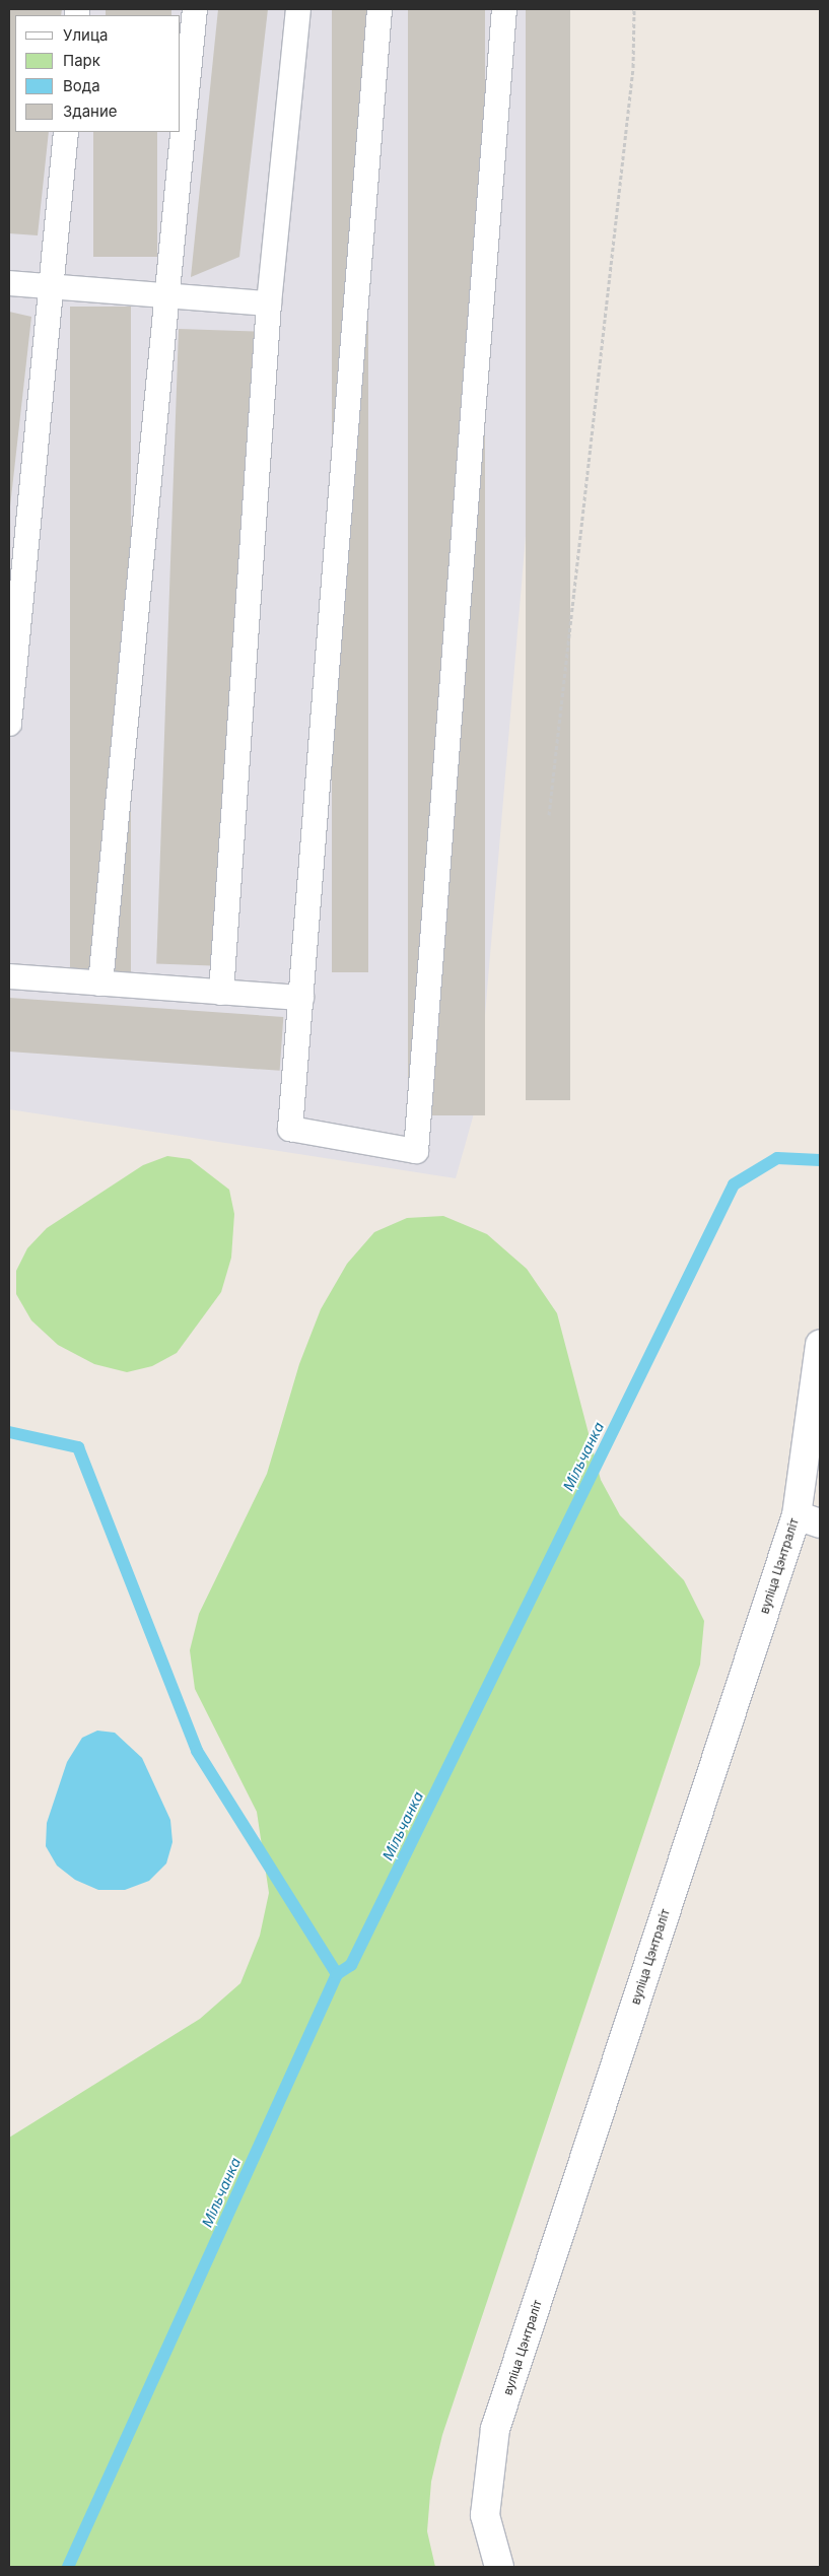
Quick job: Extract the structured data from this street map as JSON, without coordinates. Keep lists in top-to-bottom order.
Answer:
{
  "streets": {
    "street": ["вуліца Цэнтраліт"]
  },
  "water": ["Мільчанка"],
  "legend": [
    "Улица",
    "Парк",
    "Вода",
    "Здание"
  ]
}
